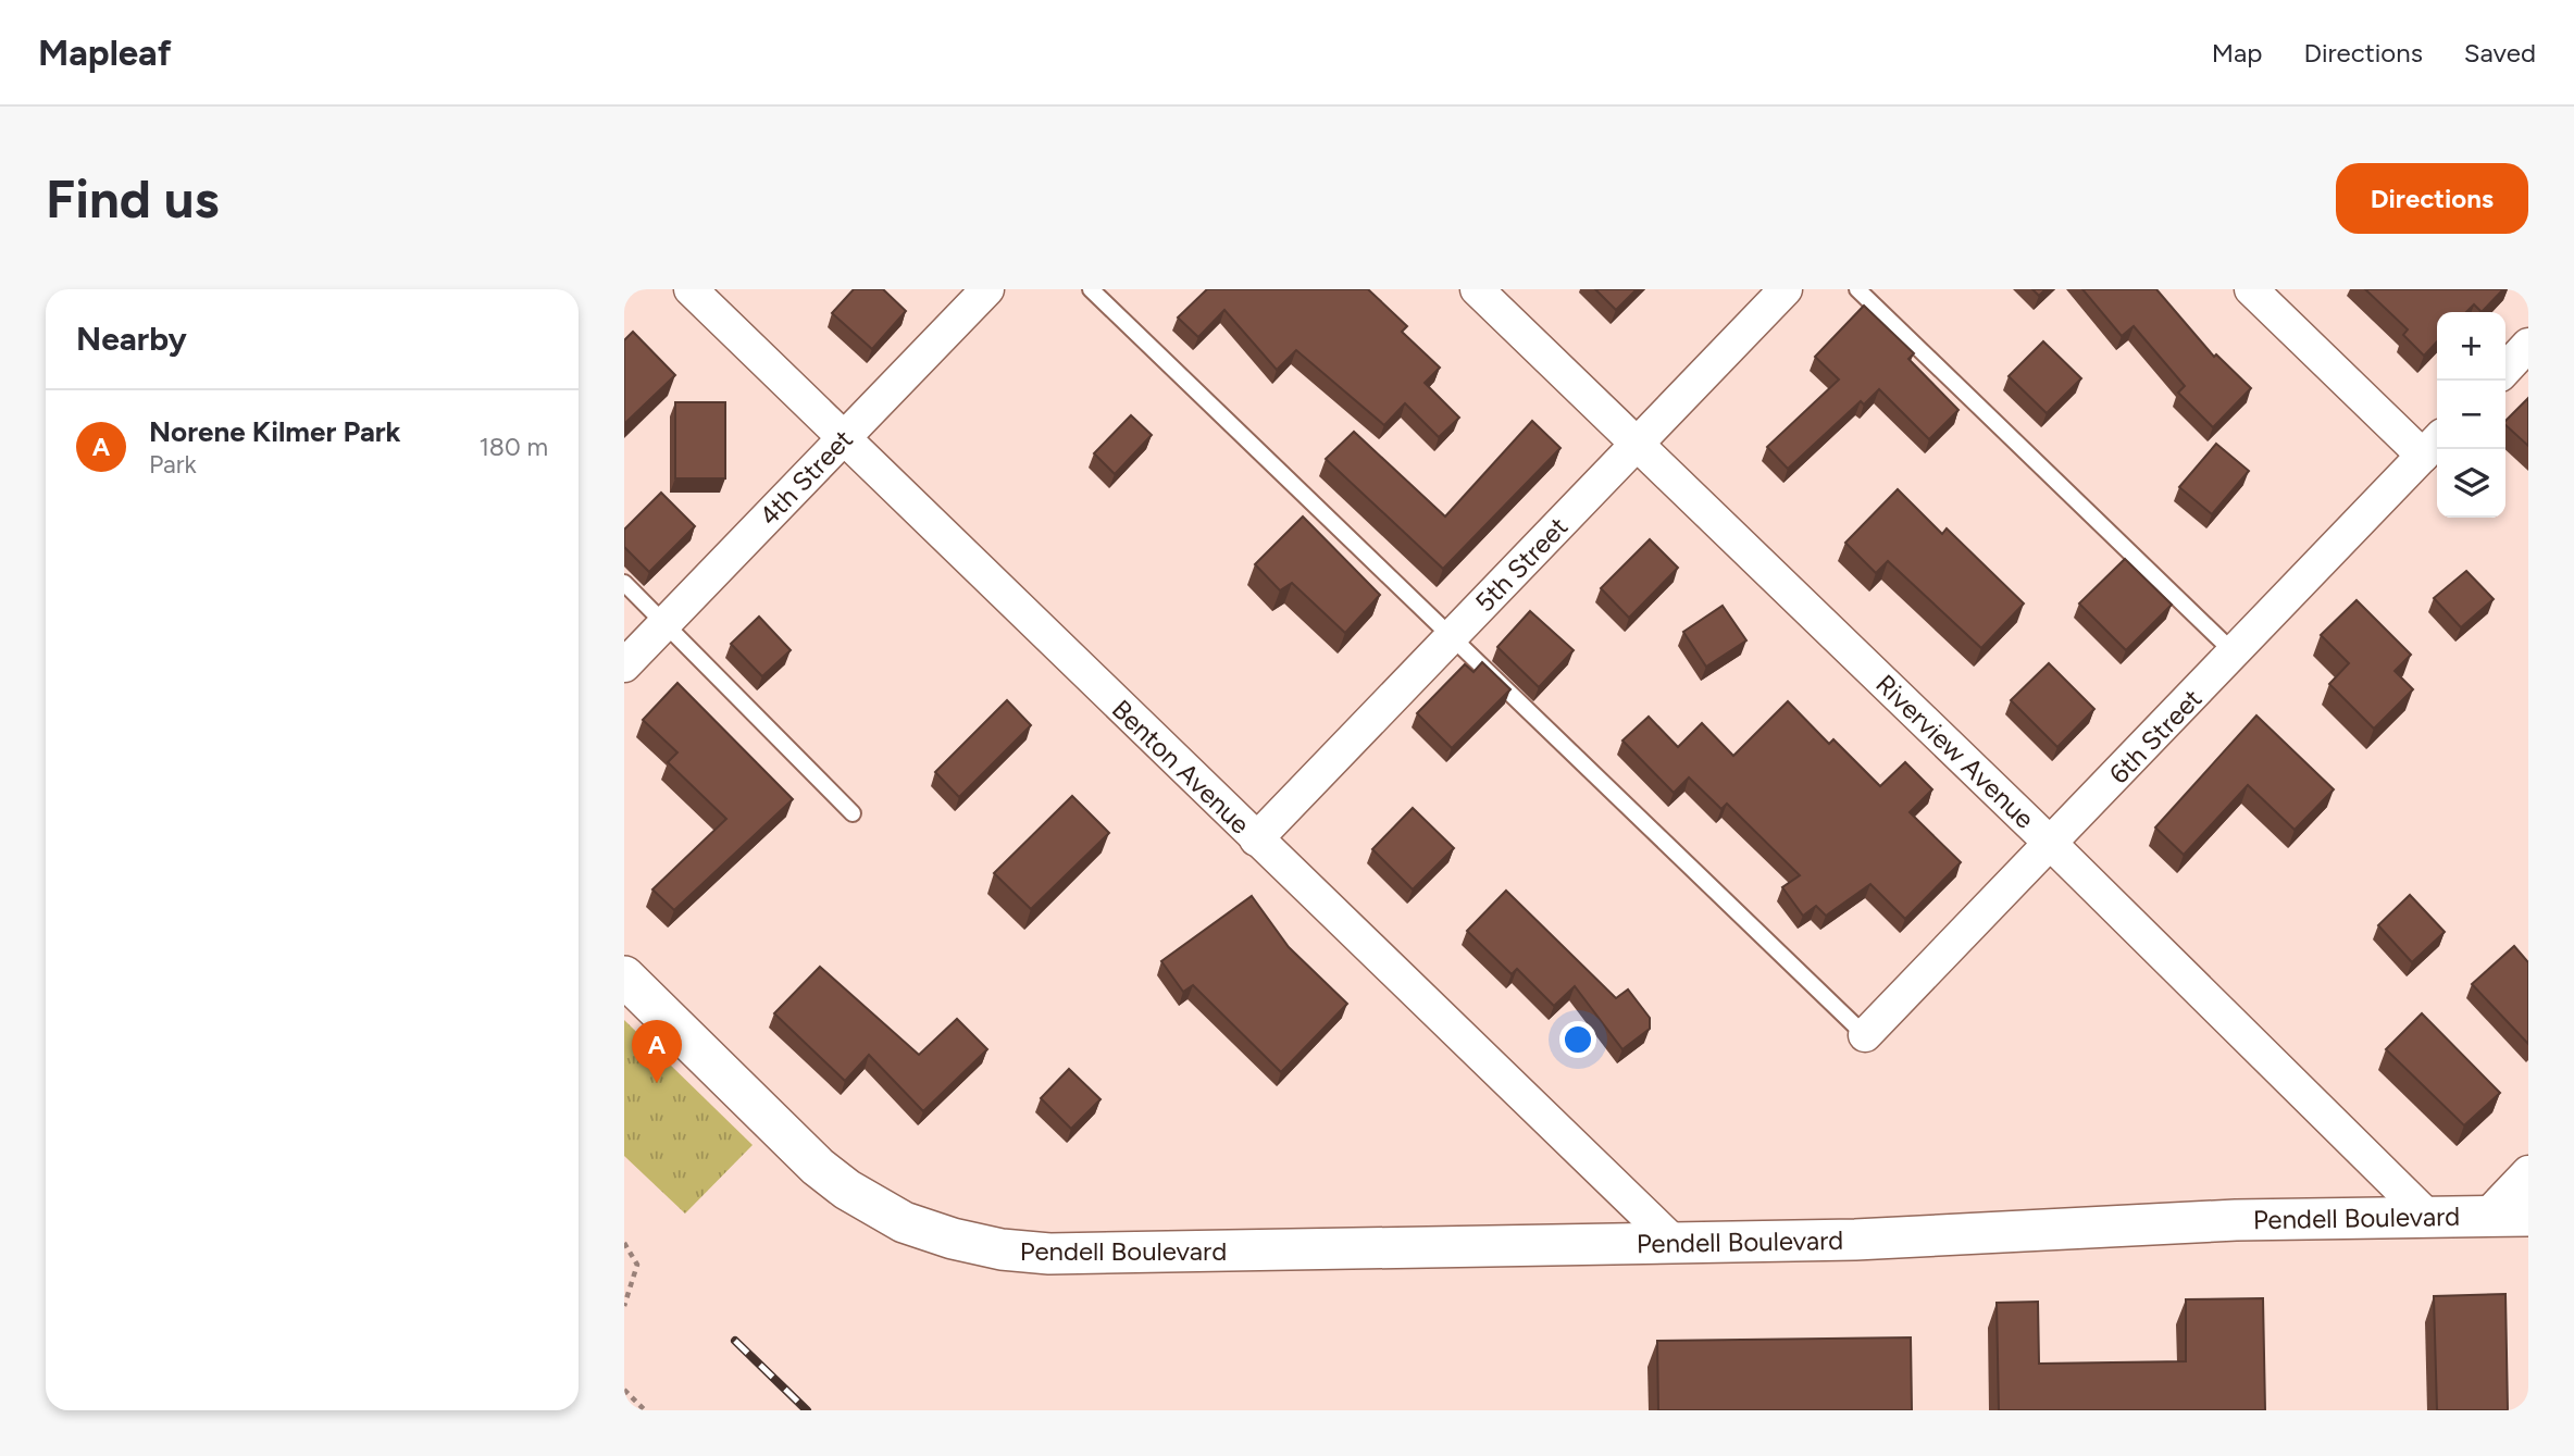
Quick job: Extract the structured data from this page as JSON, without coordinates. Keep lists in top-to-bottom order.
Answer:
{
  "streets": {
    "street": [
      "4th Street",
      "5th Street",
      "6th Street",
      "Riverview Avenue",
      "Benton Avenue",
      "Pendell Boulevard"
    ]
  },
  "crossings": [
    ["4th Street", "Benton Avenue"],
    ["5th Street", "Riverview Avenue"],
    ["5th Street", "Benton Avenue"],
    ["6th Street", "Riverview Avenue"],
    ["Riverview Avenue", "Pendell Boulevard"],
    ["Benton Avenue", "Pendell Boulevard"]
  ],
  "page": {
    "header": "Mapleaf",
    "nav": ["Map", "Directions", "Saved"],
    "buttons": "Directions",
    "title": "Find us",
    "heading": "Nearby",
    "map_buttons": ["+", "−"],
    "list": [
      {
        "mark": "A",
        "name": "Norene Kilmer Park",
        "note": "Park",
        "value": "180 m"
      }
    ],
    "pins": "A"
  }
}
